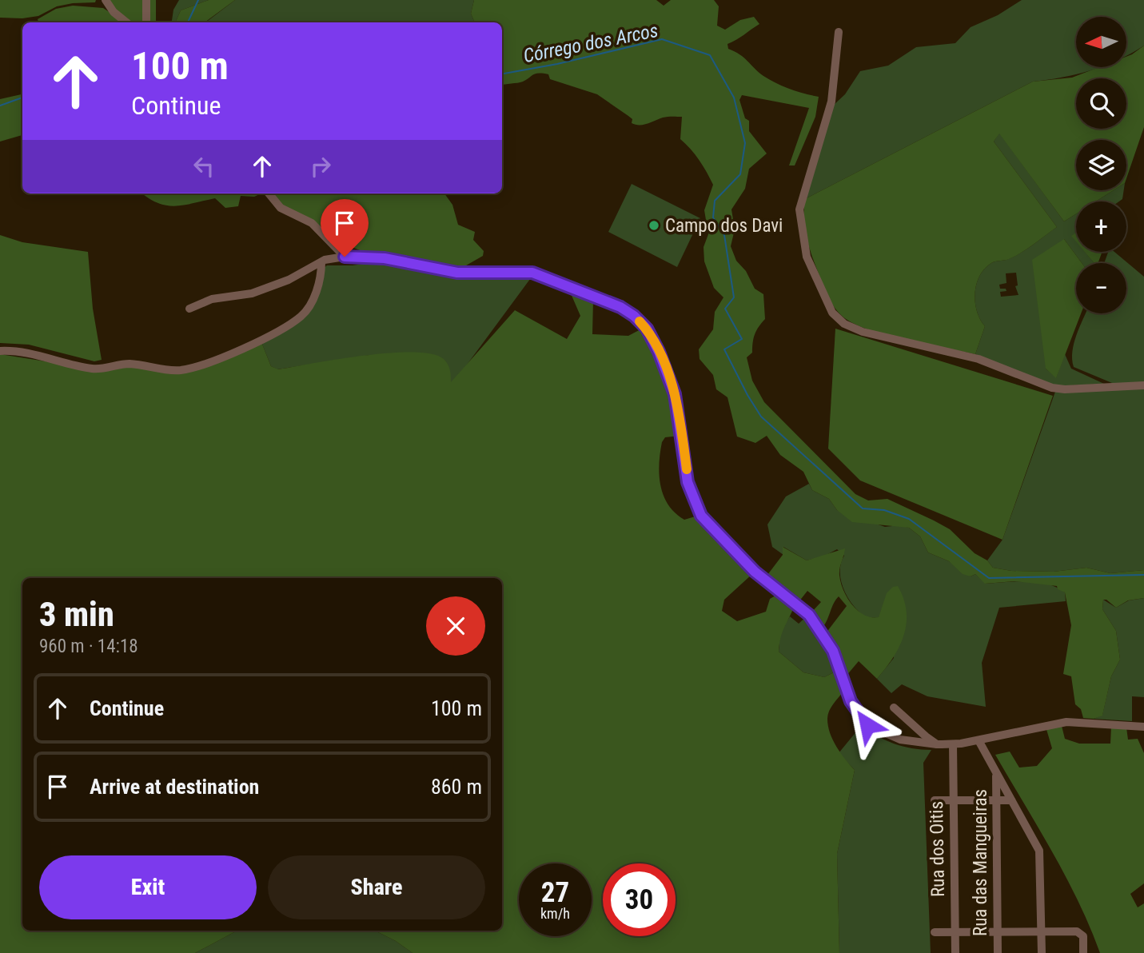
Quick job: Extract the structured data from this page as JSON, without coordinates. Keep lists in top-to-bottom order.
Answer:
{
  "streets": {
    "street": ["Rua dos Oitis", "Rua das Mangueiras"]
  },
  "water": ["Córrego dos Arcos"],
  "places": ["Campo dos Davi"],
  "north": "left",
  "page": {
    "map_buttons": ["+", "−"],
    "turn": ["100 m", "Continue"],
    "heading": ["3 min", "960 m · 14:18"],
    "list": [
      {
        "name": "Continue",
        "value": "100 m"
      },
      {
        "name": "Arrive at destination",
        "value": "860 m"
      }
    ],
    "buttons": ["Exit", "Share"],
    "speed": "27 km/h",
    "limit": "30"
  }
}
